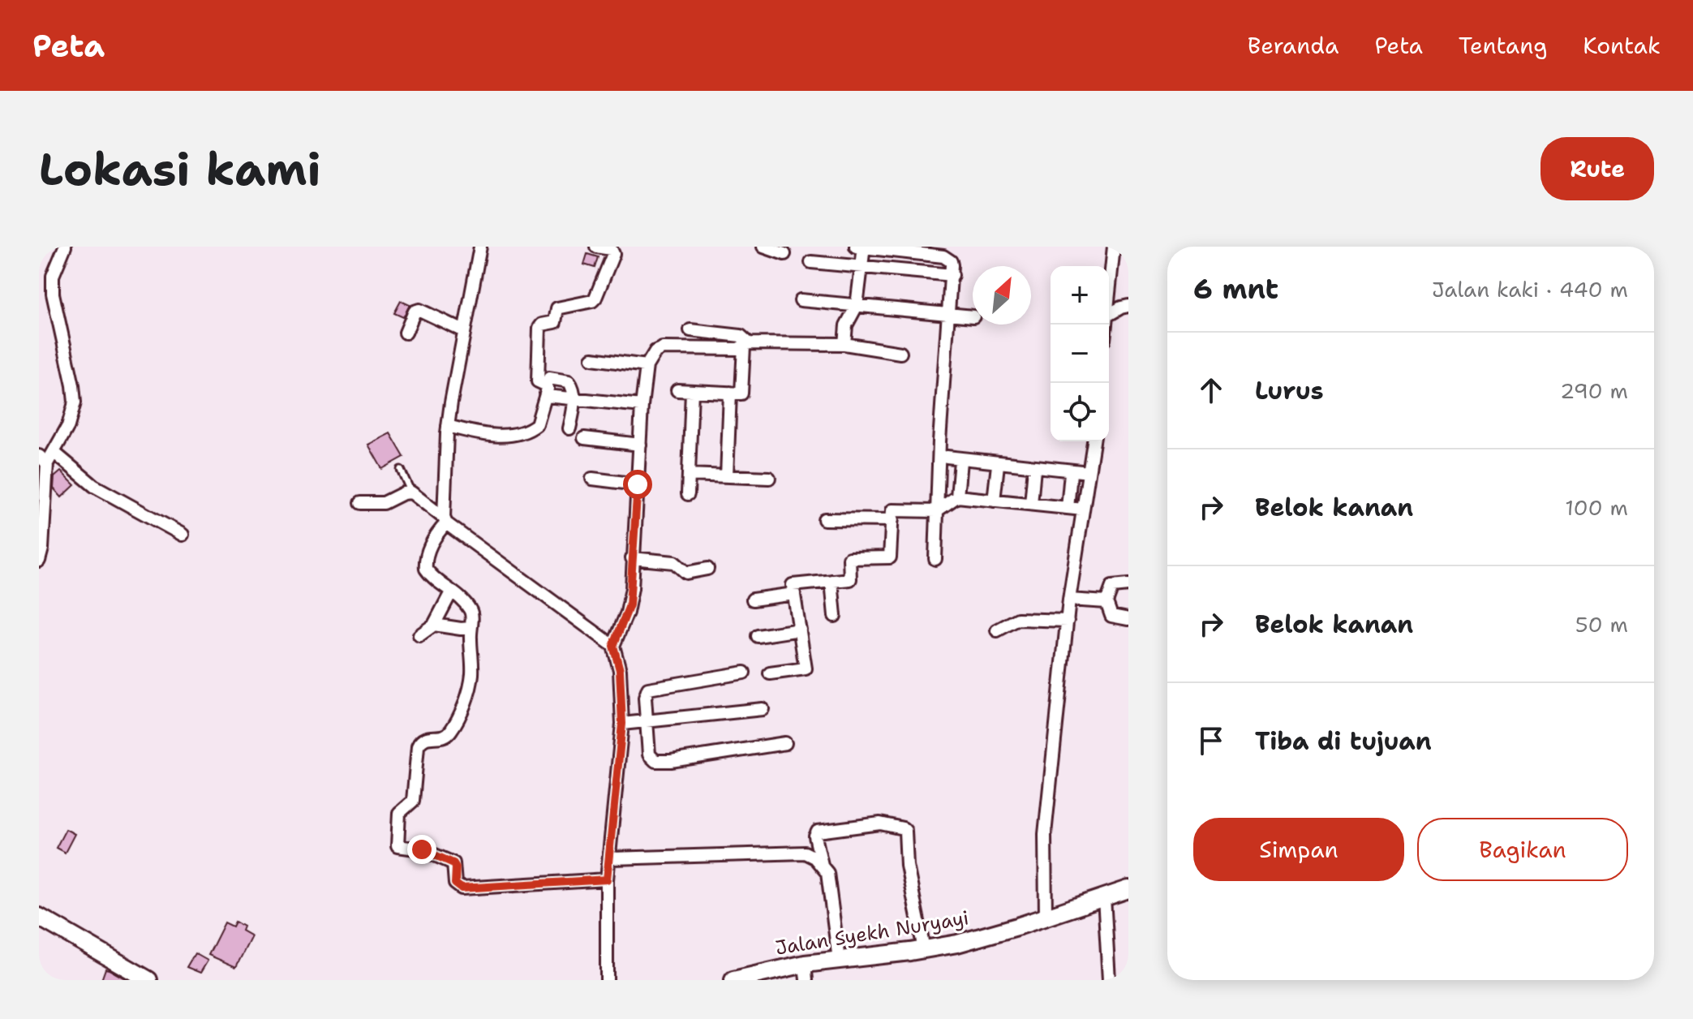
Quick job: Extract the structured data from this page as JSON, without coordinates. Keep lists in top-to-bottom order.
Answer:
{
  "streets": {
    "main road": ["Jalan Syekh Nuryayi"]
  },
  "north": "top right",
  "page": {
    "header": "Peta",
    "nav": [
      "Beranda",
      "Peta",
      "Tentang",
      "Kontak"
    ],
    "buttons": [
      "Rute",
      ["Simpan", "Bagikan"]
    ],
    "title": "Lokasi kami",
    "heading": ["6 mnt", "Jalan kaki · 440 m"],
    "map_buttons": ["+", "−"],
    "list": [
      ["Lurus", "290 m"],
      ["Belok kanan", "100 m"],
      ["Belok kanan", "50 m"],
      "Tiba di tujuan"
    ]
  }
}
